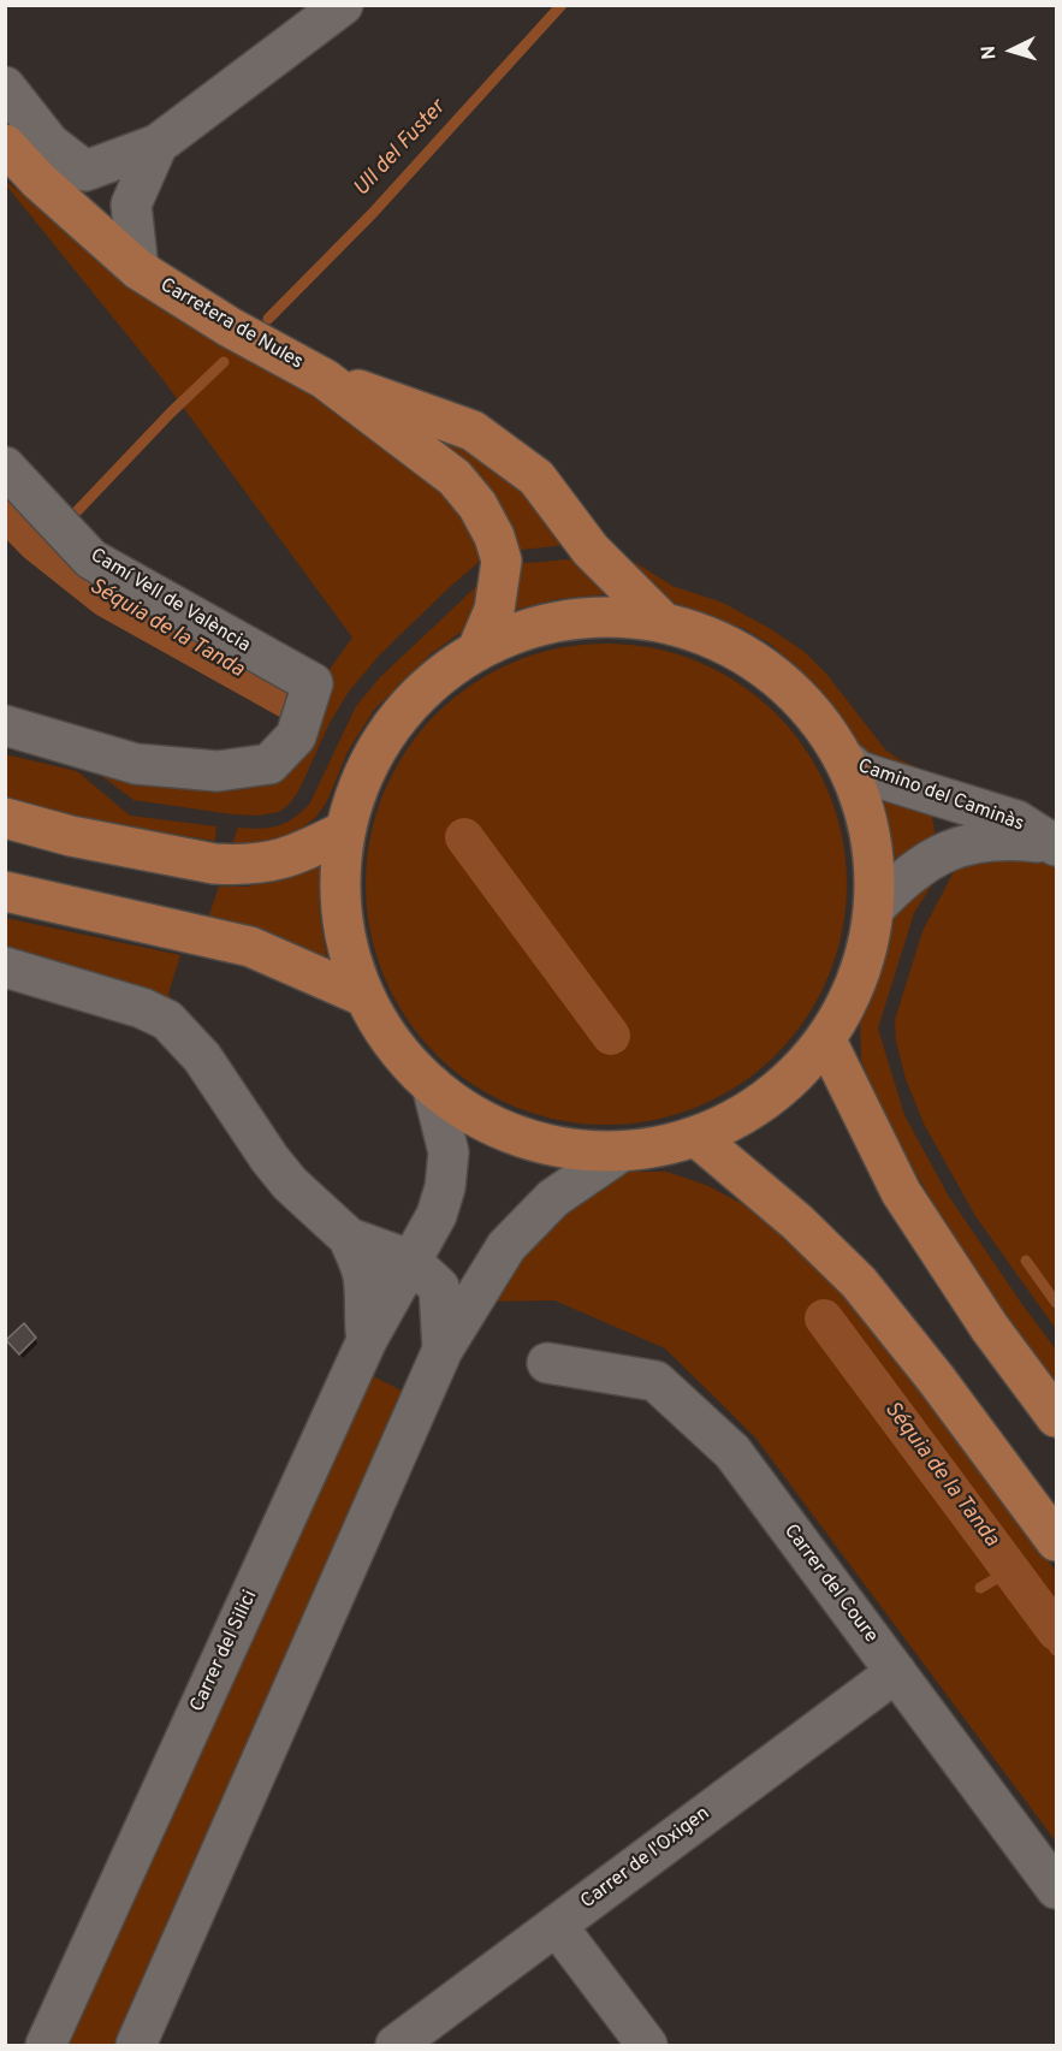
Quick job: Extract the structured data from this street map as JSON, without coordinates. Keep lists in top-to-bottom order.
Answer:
{
  "streets": {
    "main road": ["Carretera de Nules"],
    "street": [
      "Camí Vell de València",
      "Camino del Caminàs",
      "Carrer del Coure",
      "Carrer del Silici",
      "Carrer de l'Oxigen"
    ]
  },
  "crossings": [
    ["Carrer del Coure", "Carrer de l'Oxigen"]
  ],
  "water": ["Ull del Fuster", "Séquia de la Tanda"],
  "north": "left"
}
